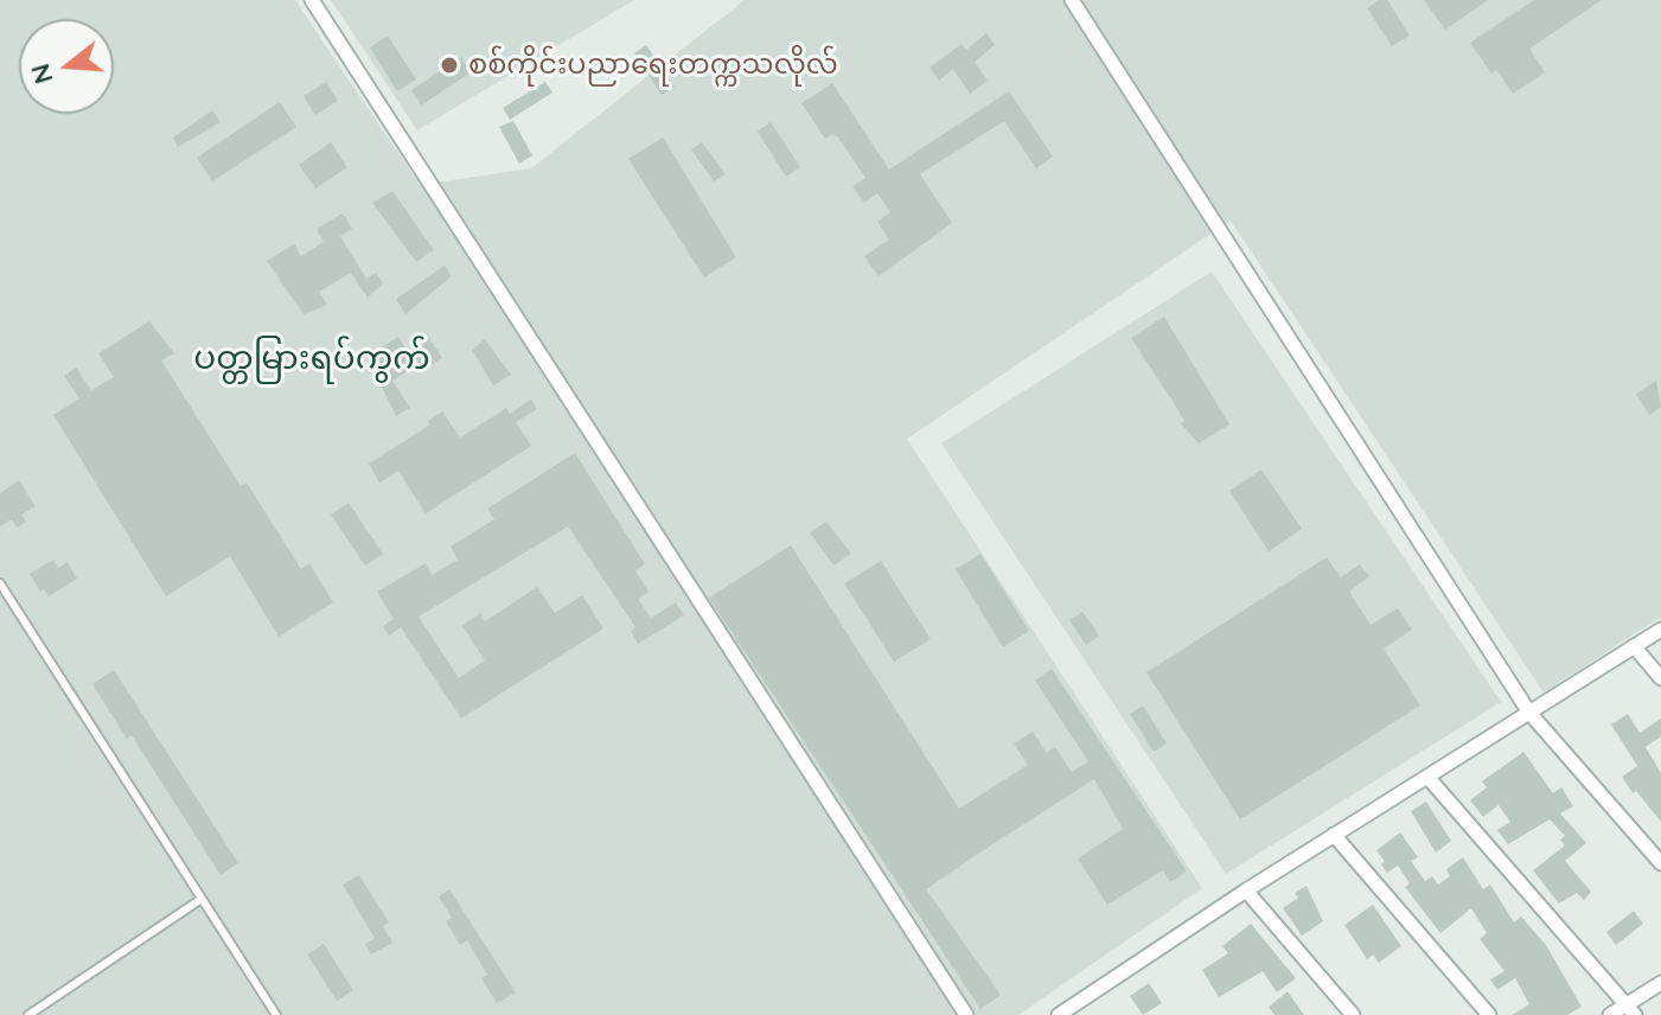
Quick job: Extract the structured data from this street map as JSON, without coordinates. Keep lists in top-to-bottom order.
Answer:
{
  "districts": ["ပတ္တမြားရပ်ကွက်"],
  "places": ["စစ်ကိုင်းပညာရေးတက္ကသလိုလ်"],
  "north": "left"
}
